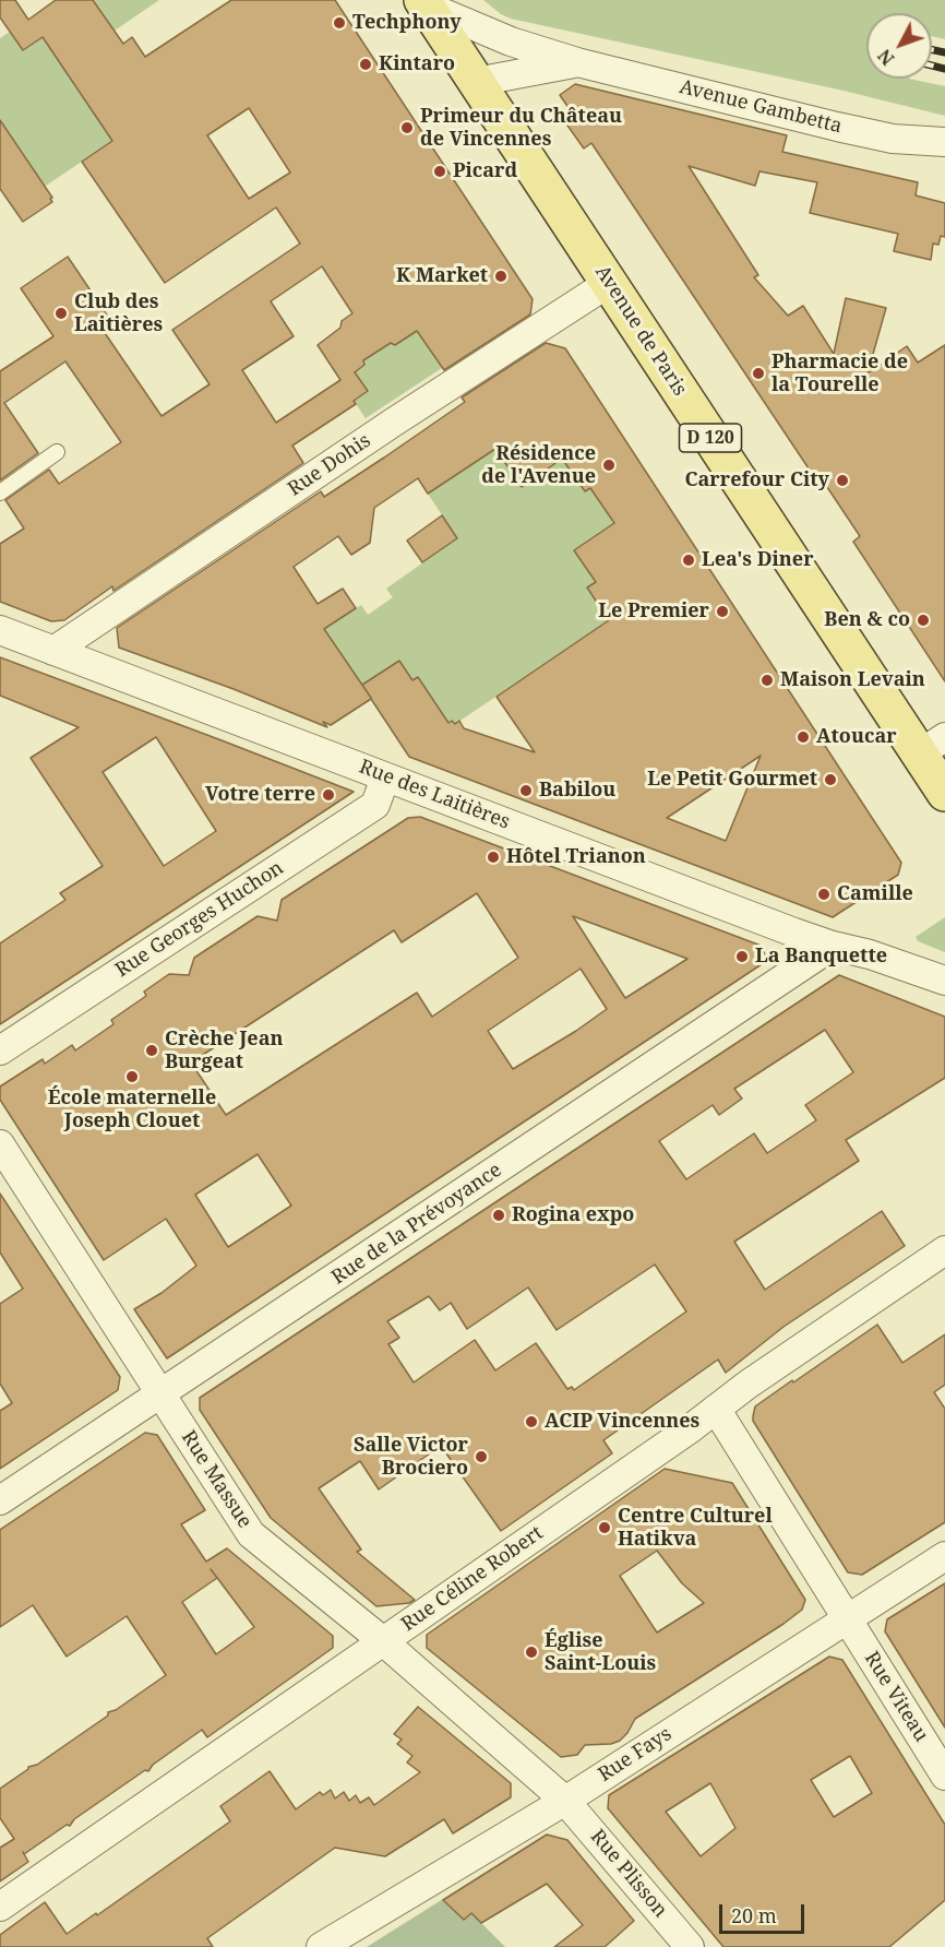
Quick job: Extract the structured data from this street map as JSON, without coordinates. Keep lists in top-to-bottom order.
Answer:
{
  "streets": {
    "main road": ["Avenue de Paris", "D 120"],
    "street": [
      "Avenue Gambetta",
      "Rue Dohis",
      "Rue des Laitières",
      "Rue Georges Huchon",
      "Rue de la Prévoyance",
      "Rue Massue",
      "Rue Céline Robert",
      "Rue Viteau",
      "Rue Fays",
      "Rue Plisson"
    ]
  },
  "crossings": [
    ["Avenue Gambetta", "Avenue de Paris"],
    ["Avenue de Paris", "Rue Dohis"],
    ["Rue Dohis", "Rue des Laitières"],
    ["Rue des Laitières", "Rue Georges Huchon"],
    ["Rue des Laitières", "Rue de la Prévoyance"],
    ["Rue de la Prévoyance", "Rue Massue"],
    ["Rue Massue", "Rue Céline Robert"],
    ["Rue Massue", "Rue Fays"],
    ["Rue Massue", "Rue Plisson"],
    ["Rue Céline Robert", "Rue Viteau"],
    ["Rue Viteau", "Rue Fays"],
    ["Rue Fays", "Rue Plisson"]
  ],
  "places": [
    "Techphony",
    "Kintaro",
    "Primeur du Château de Vincennes",
    "Picard",
    "K Market",
    "Club des Laitières",
    "Pharmacie de la Tourelle",
    "Résidence de l'Avenue",
    "Carrefour City",
    "Lea's Diner",
    "Le Premier",
    "Ben & co",
    "Maison Levain",
    "Atoucar",
    "Le Petit Gourmet",
    "Babilou",
    "Votre terre",
    "Hôtel Trianon",
    "Camille",
    "La Banquette",
    "Crèche Jean Burgeat",
    "École maternelle Joseph Clouet",
    "Rogina expo",
    "ACIP Vincennes",
    "Salle Victor Brociero",
    "Centre Culturel Hatikva",
    "Église Saint-Louis"
  ],
  "scale_bar": "20 m",
  "north": "bottom left"
}
